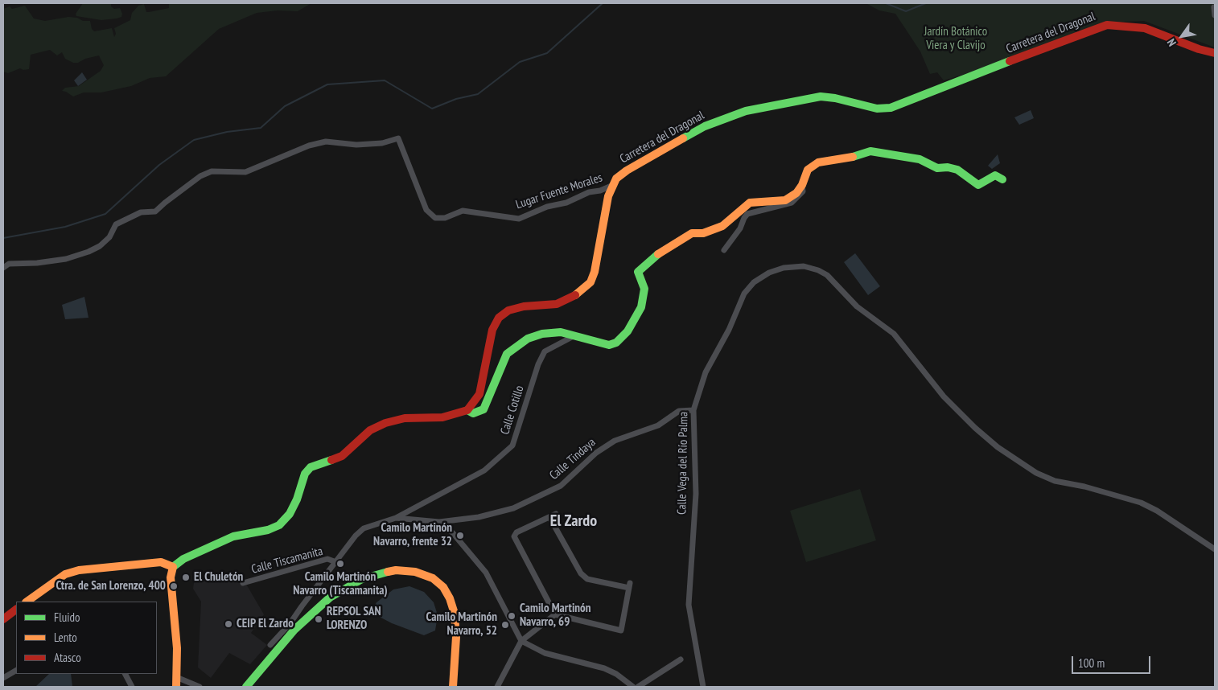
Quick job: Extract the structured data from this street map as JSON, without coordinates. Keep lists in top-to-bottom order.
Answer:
{
  "streets": {
    "main road": ["Carretera del Dragonal"],
    "street": [
      "Lugar Fuente Morales",
      "Calle Cotillo",
      "Calle Tindaya",
      "Calle Vega del Río Palma",
      "Calle Tiscamanita"
    ]
  },
  "crossings": [
    ["Carretera del Dragonal", "Lugar Fuente Morales"],
    ["Calle Cotillo", "Calle Tindaya"],
    ["Calle Tindaya", "Calle Vega del Río Palma"]
  ],
  "districts": ["El Zardo"],
  "parks": ["Jardín Botánico Viera y Clavijo"],
  "places": [
    "Camilo Martinón Navarro, frente 32",
    "Camilo Martinón Navarro (Tiscamanita)",
    "El Chuletón",
    "Ctra. de San Lorenzo, 400",
    "Camilo Martinón Navarro, 69",
    "REPSOL SAN LORENZO",
    "CEIP El Zardo",
    "Camilo Martinón Navarro, 52"
  ],
  "legend": ["Fluido", "Lento", "Atasco"],
  "scale_bar": "100 m",
  "north": "bottom left"
}
